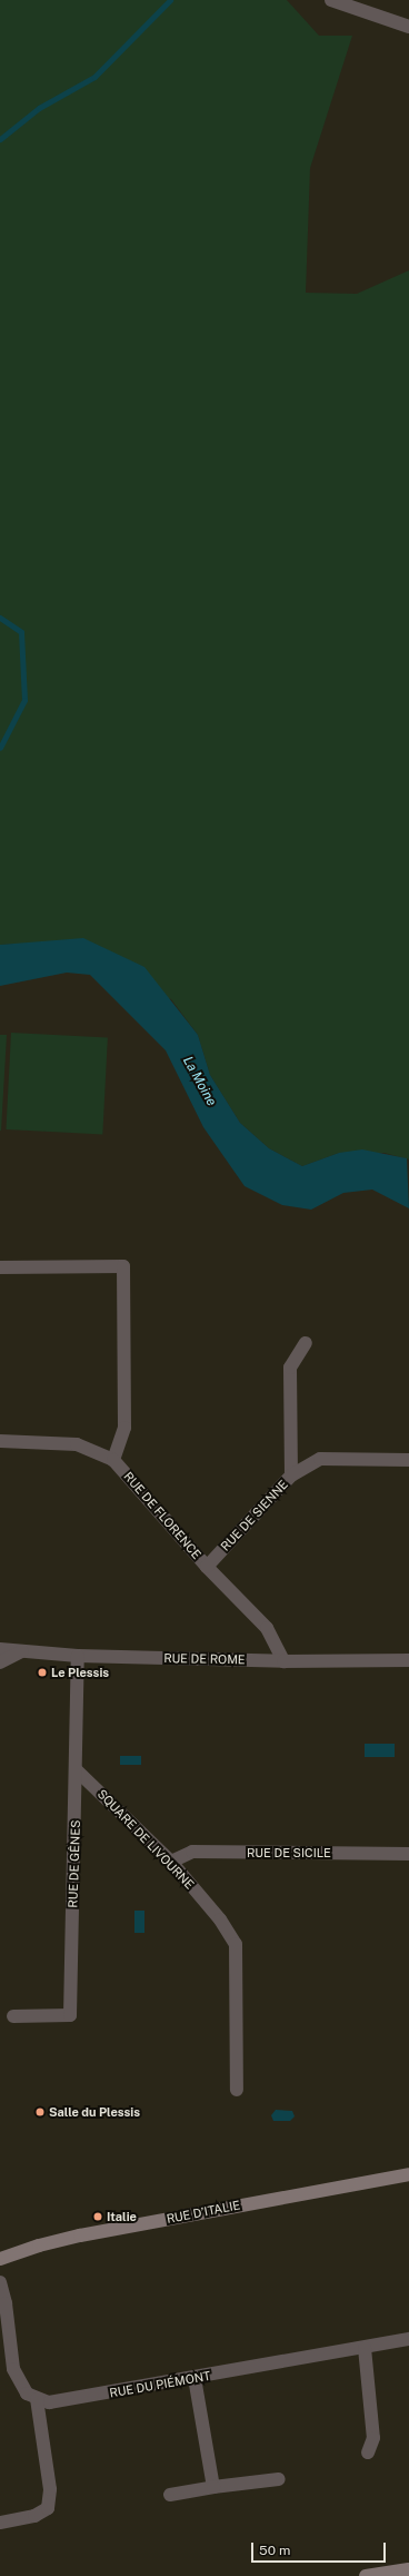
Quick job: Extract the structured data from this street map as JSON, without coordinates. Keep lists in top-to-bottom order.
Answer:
{
  "streets": {
    "street": [
      "RUE DE FLORENCE",
      "RUE DE SIENNE",
      "RUE DE ROME",
      "SQUARE DE LIVOURNE",
      "RUE DE SICILE",
      "RUE DE GÊNES",
      "RUE D’ITALIE",
      "RUE DU PIÉMONT"
    ]
  },
  "crossings": [
    ["RUE DE FLORENCE", "RUE DE SIENNE"],
    ["RUE DE FLORENCE", "RUE DE ROME"],
    ["RUE DE ROME", "RUE DE GÊNES"],
    ["SQUARE DE LIVOURNE", "RUE DE SICILE"],
    ["SQUARE DE LIVOURNE", "RUE DE GÊNES"]
  ],
  "water": ["La Moine"],
  "places": ["Le Plessis", "Salle du Plessis", "Italie"],
  "scale_bar": "50 m"
}
